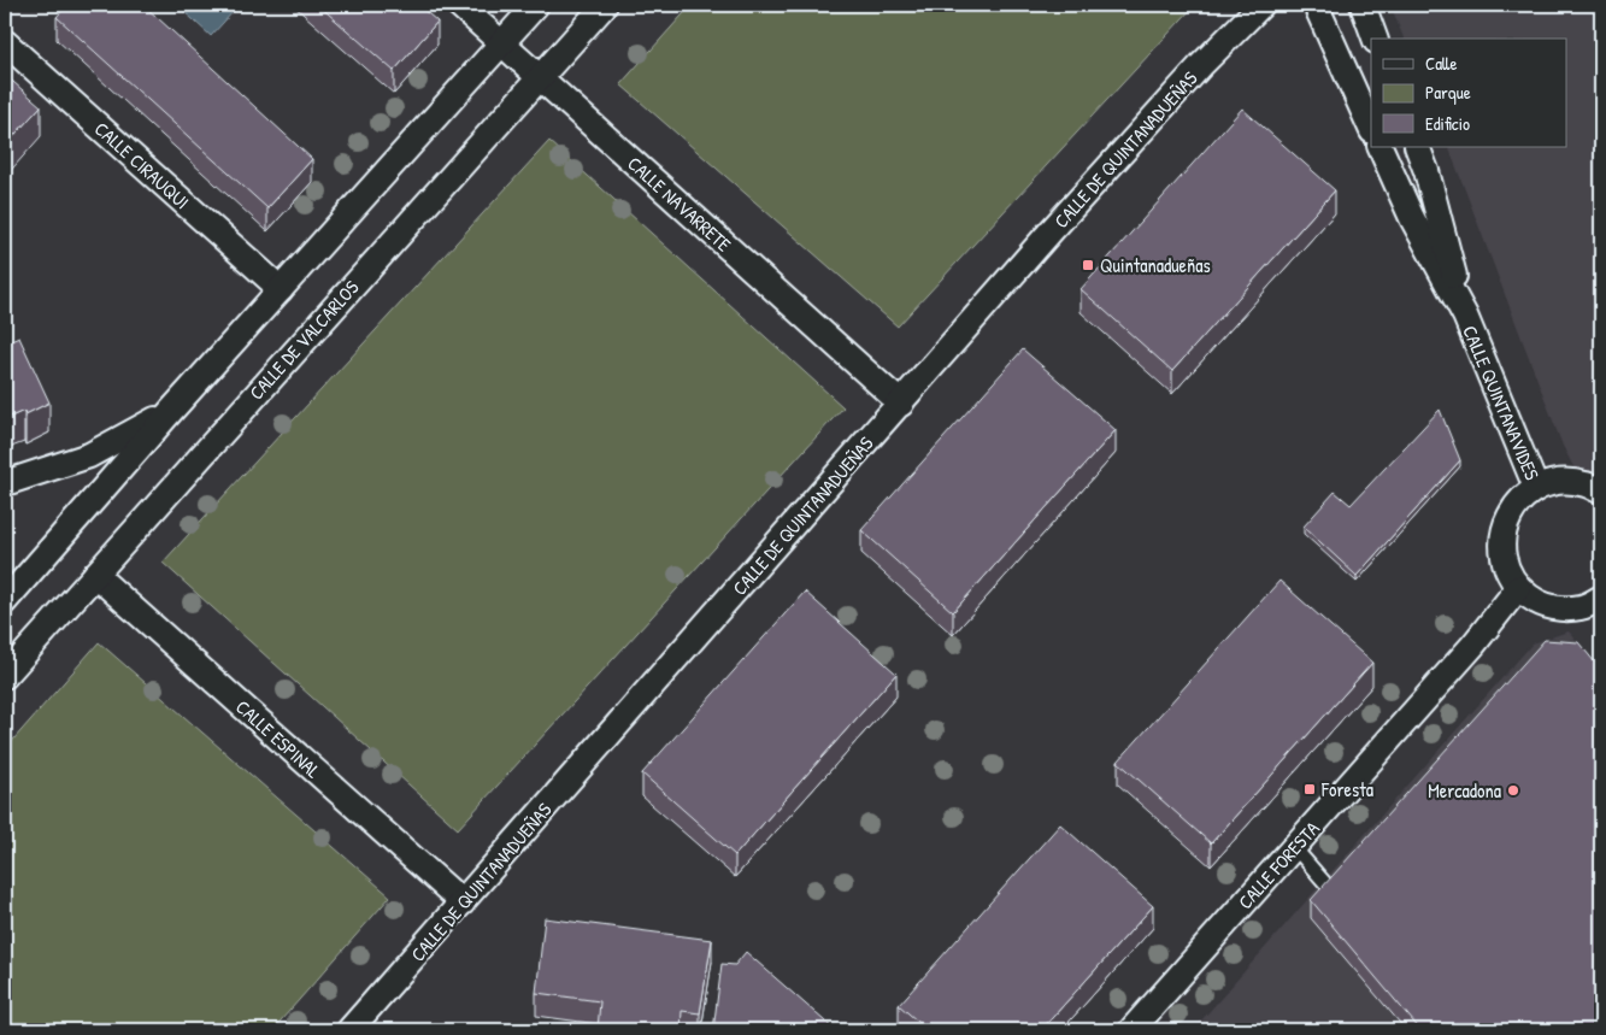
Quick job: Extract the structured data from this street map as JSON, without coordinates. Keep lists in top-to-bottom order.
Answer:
{
  "streets": {
    "street": [
      "CALLE DE QUINTANADUEÑAS",
      "CALLE CIRAUQUI",
      "CALLE NAVARRETE",
      "CALLE DE VALCARLOS",
      "CALLE QUINTANAVIDES",
      "CALLE ESPINAL",
      "CALLE FORESTA"
    ]
  },
  "crossings": [
    ["CALLE DE QUINTANADUEÑAS", "CALLE NAVARRETE"],
    ["CALLE DE QUINTANADUEÑAS", "CALLE ESPINAL"],
    ["CALLE NAVARRETE", "CALLE DE VALCARLOS"],
    ["CALLE DE VALCARLOS", "CALLE ESPINAL"]
  ],
  "places": {
    "transit": ["Quintanadueñas", "Foresta"],
    "other": ["Mercadona"]
  },
  "legend": ["Calle", "Parque", "Edificio"]
}
